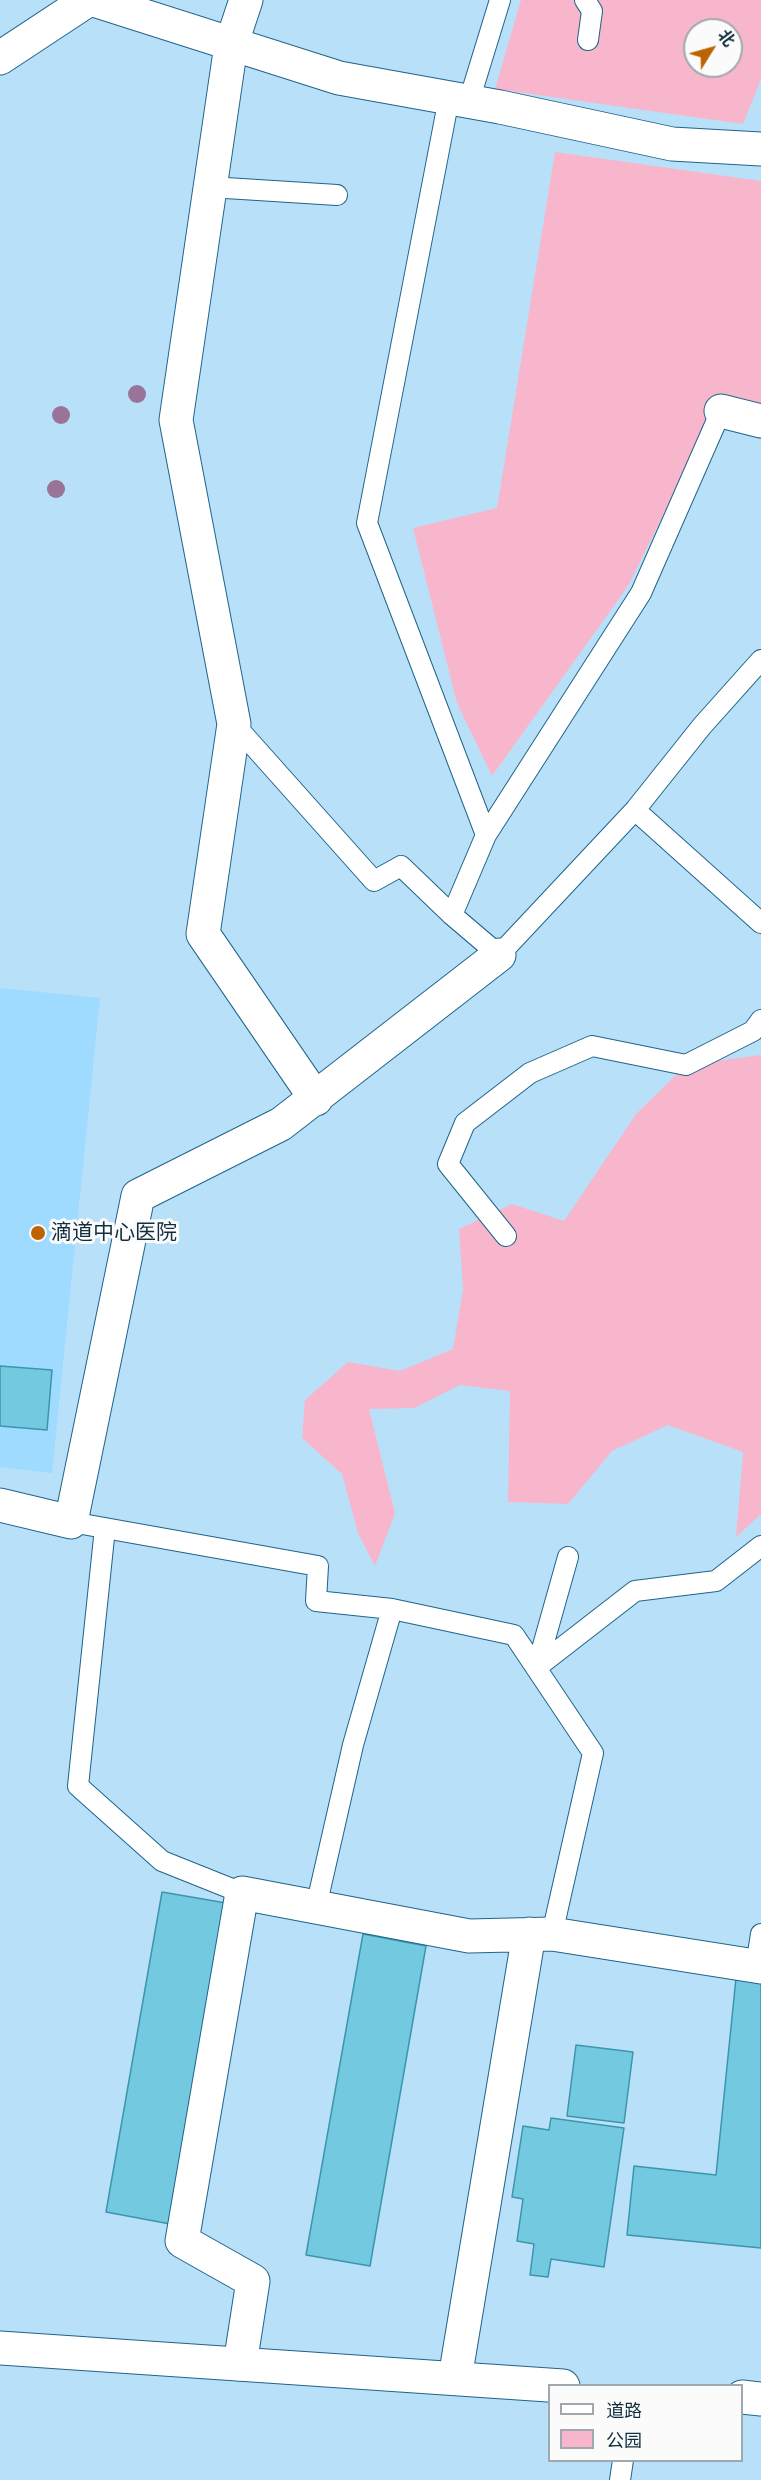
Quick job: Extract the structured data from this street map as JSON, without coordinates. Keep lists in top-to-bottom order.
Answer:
{
  "places": ["滴道中心医院"],
  "legend": ["道路", "公园"],
  "north": "top right"
}
